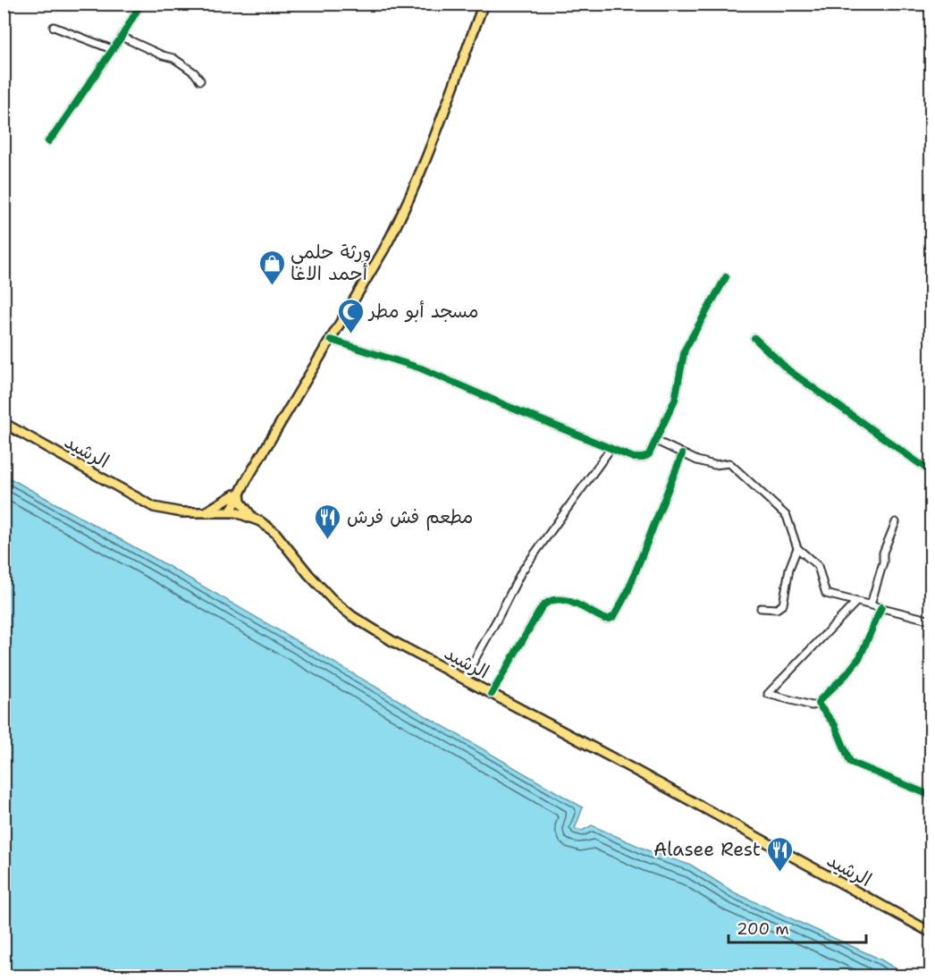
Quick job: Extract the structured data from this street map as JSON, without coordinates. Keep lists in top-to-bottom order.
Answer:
{
  "streets": {
    "main road": ["الرشيد"]
  },
  "places": {
    "shop": ["ورثة حلمي أحمد الاغا"],
    "mosque": ["مسجد أبو مطر"],
    "restaurant": ["مطعم فش فرش", "Alasee Rest"]
  },
  "scale_bar": "200 m"
}
